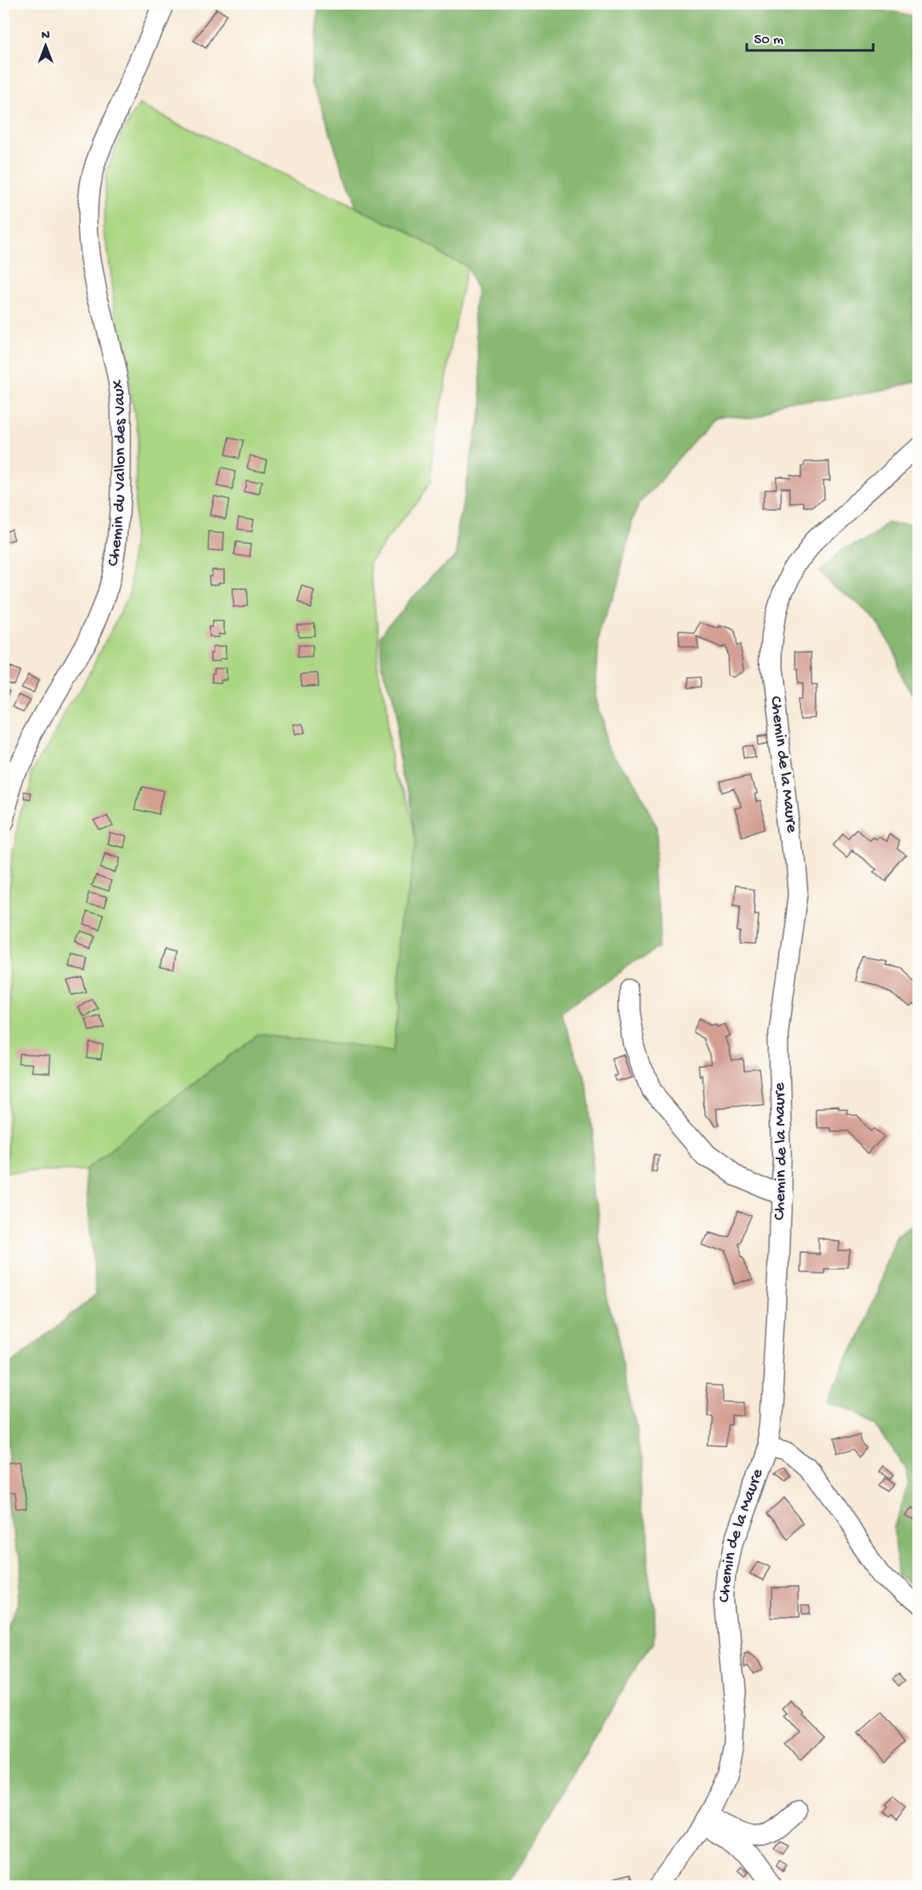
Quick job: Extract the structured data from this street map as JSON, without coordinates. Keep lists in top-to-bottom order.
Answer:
{
  "streets": {
    "street": ["Chemin du Vallon des Vaux", "Chemin de la Maure"]
  },
  "scale_bar": "50 m",
  "north": "top"
}
